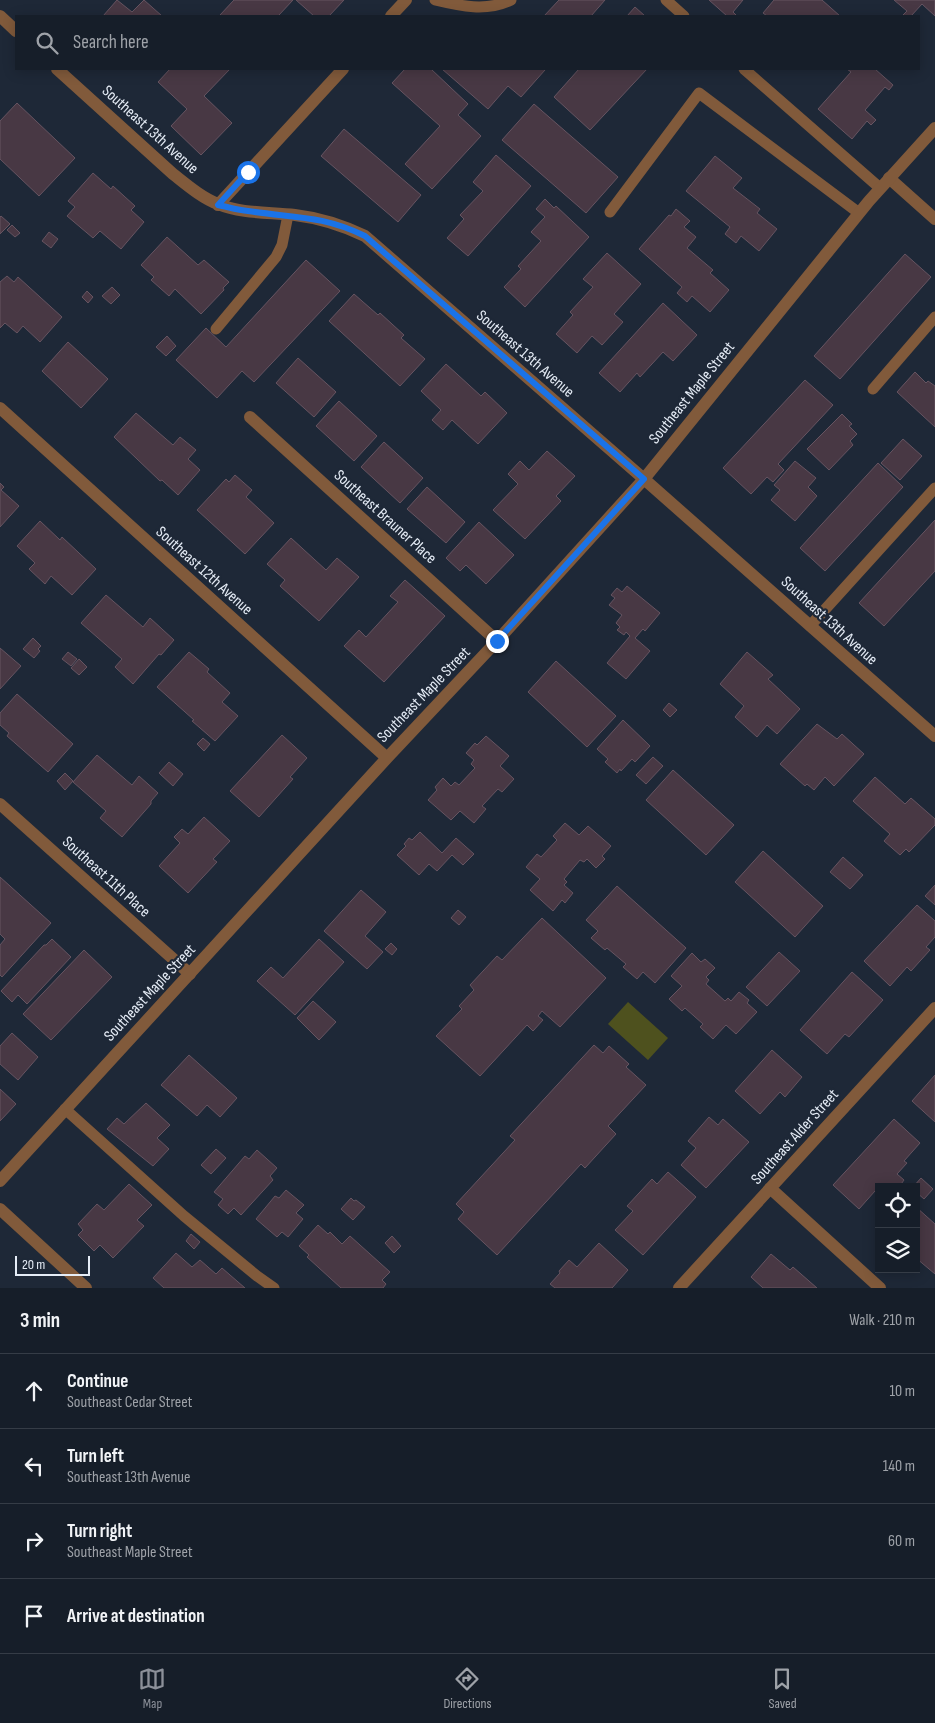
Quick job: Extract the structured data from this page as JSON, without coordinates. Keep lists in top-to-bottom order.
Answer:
{
  "streets": {
    "street": [
      "Southeast 13th Avenue",
      "Southeast Maple Street",
      "Southeast Brauner Place",
      "Southeast 12th Avenue",
      "Southeast 11th Place",
      "Southeast Alder Street"
    ]
  },
  "crossings": [
    ["Southeast 13th Avenue", "Southeast Maple Street"],
    ["Southeast Maple Street", "Southeast Brauner Place"],
    ["Southeast Maple Street", "Southeast 12th Avenue"],
    ["Southeast Maple Street", "Southeast 11th Place"]
  ],
  "scale_bar": "20 m",
  "page": {
    "search": "Search here",
    "scale": "20 m",
    "heading": ["3 min", "Walk · 210 m"],
    "list": [
      ["Continue", "Southeast Cedar Street", "10 m"],
      ["Turn left", "Southeast 13th Avenue", "140 m"],
      ["Turn right", "Southeast Maple Street", "60 m"],
      "Arrive at destination"
    ],
    "nav": ["Map", "Directions", "Saved"]
  }
}
